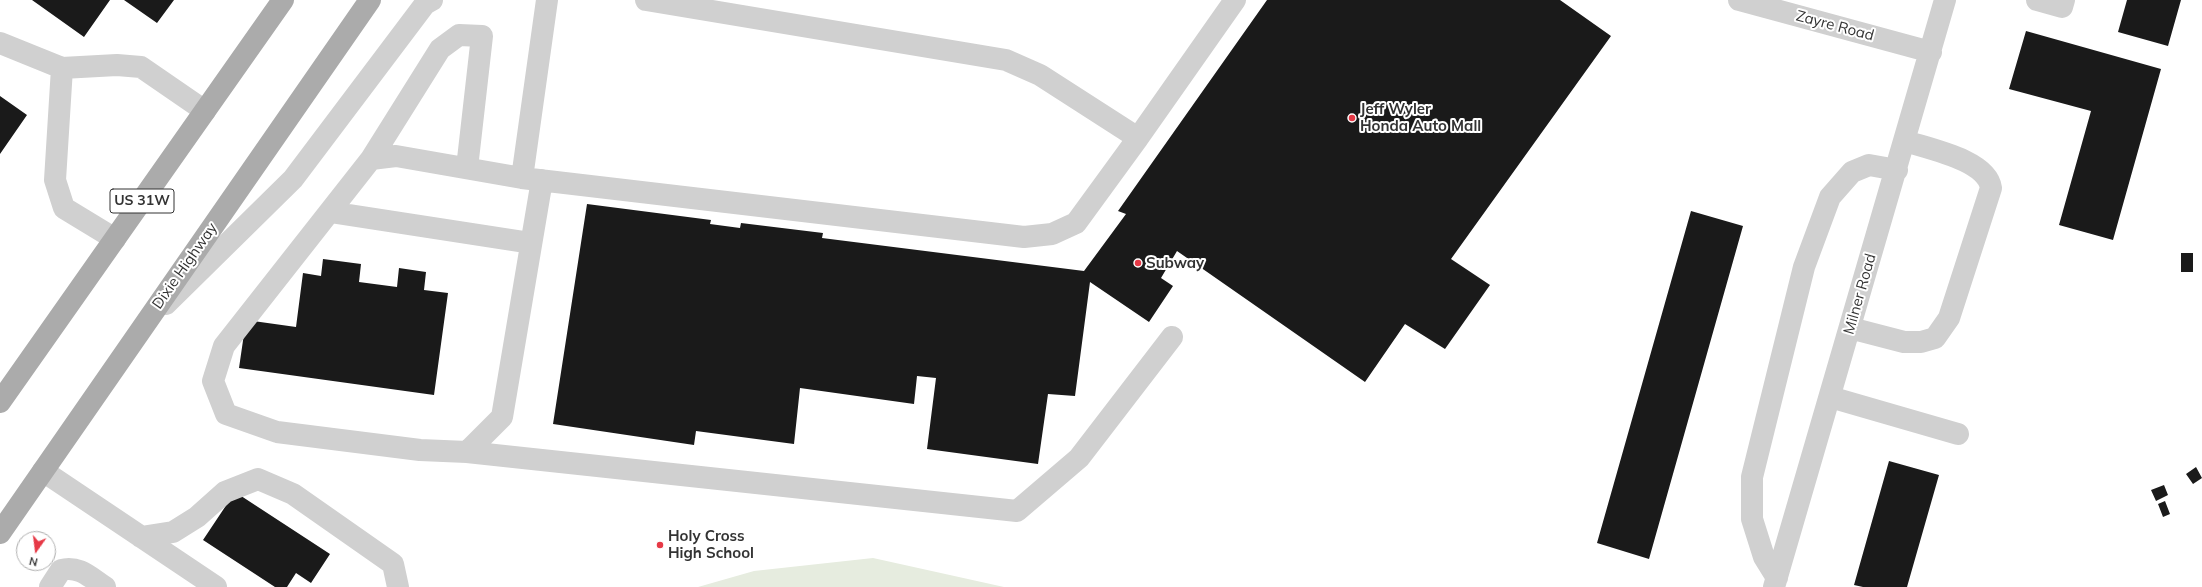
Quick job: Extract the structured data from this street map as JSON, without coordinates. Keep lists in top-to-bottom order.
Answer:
{
  "streets": {
    "main road": ["US 31W", "Dixie Highway"],
    "street": ["Zayre Road", "Milner Road"]
  },
  "crossings": [
    ["Zayre Road", "Milner Road"]
  ],
  "places": ["Jeff Wyler Honda Auto Mall", "Subway", "Holy Cross High School"],
  "north": "bottom"
}
